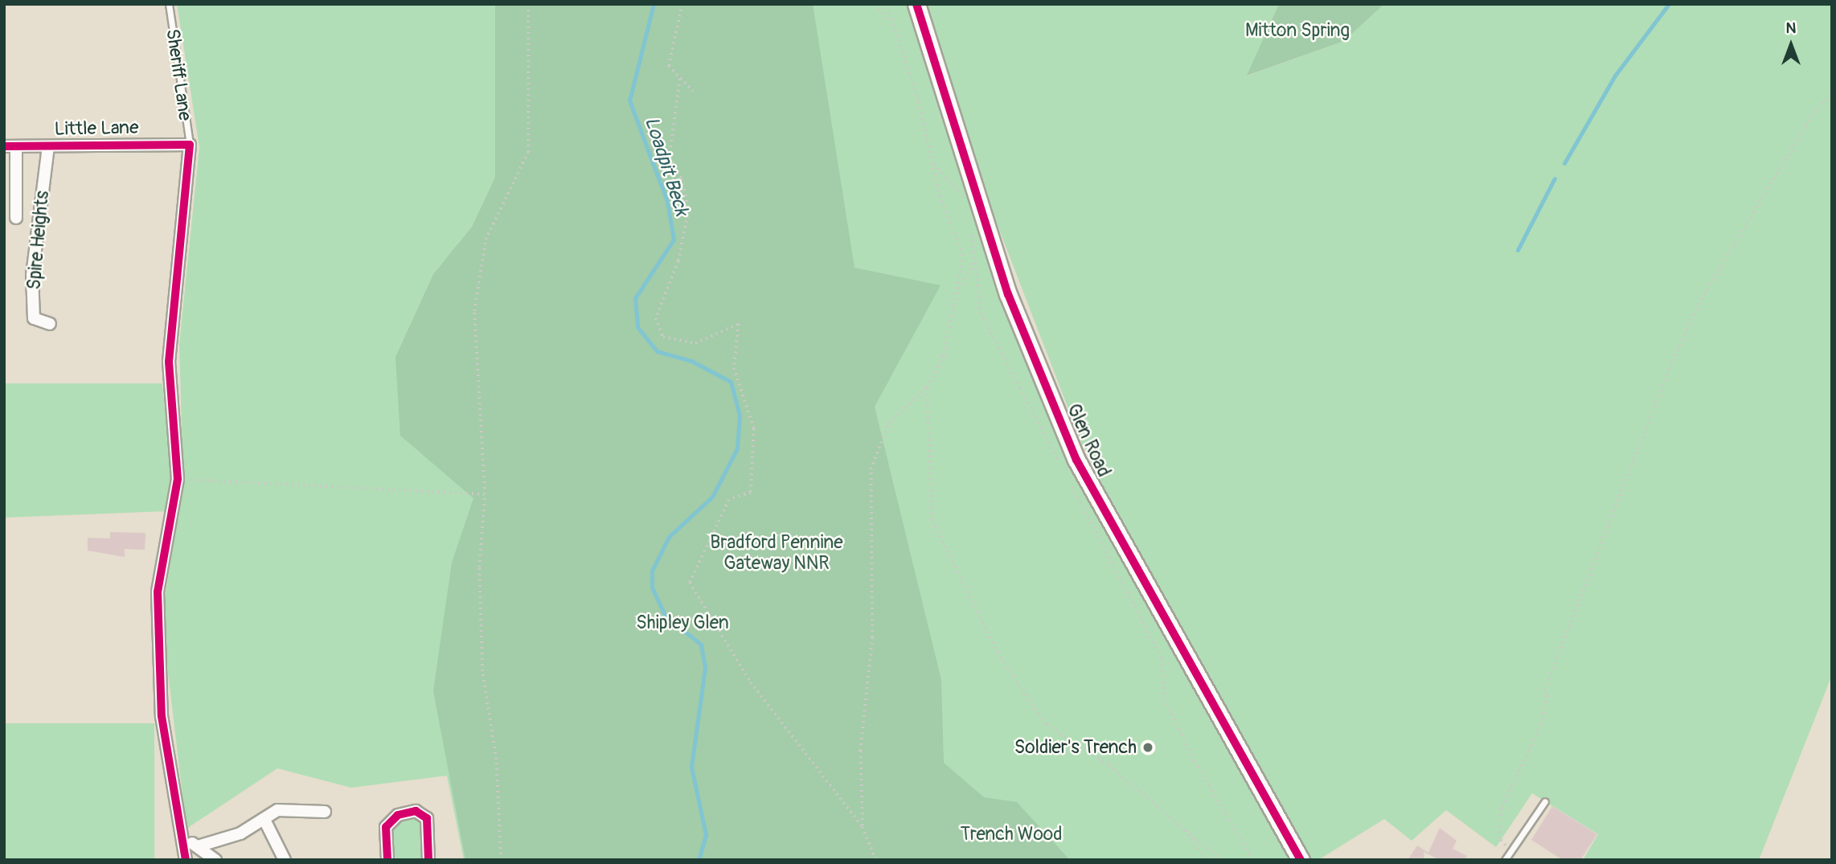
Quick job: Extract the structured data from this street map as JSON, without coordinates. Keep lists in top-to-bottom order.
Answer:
{
  "streets": {
    "street": ["Little Lane", "Spire Heights", "Glen Road"],
    "lane": ["Sheriff Lane"]
  },
  "crossings": [
    ["Sheriff Lane", "Little Lane"],
    ["Little Lane", "Spire Heights"]
  ],
  "water": ["Loadpit Beck"],
  "parks": [
    "Mitton Spring",
    "Bradford Pennine Gateway NNR",
    "Shipley Glen",
    "Trench Wood"
  ],
  "places": ["Soldier's Trench"],
  "north": "top"
}
